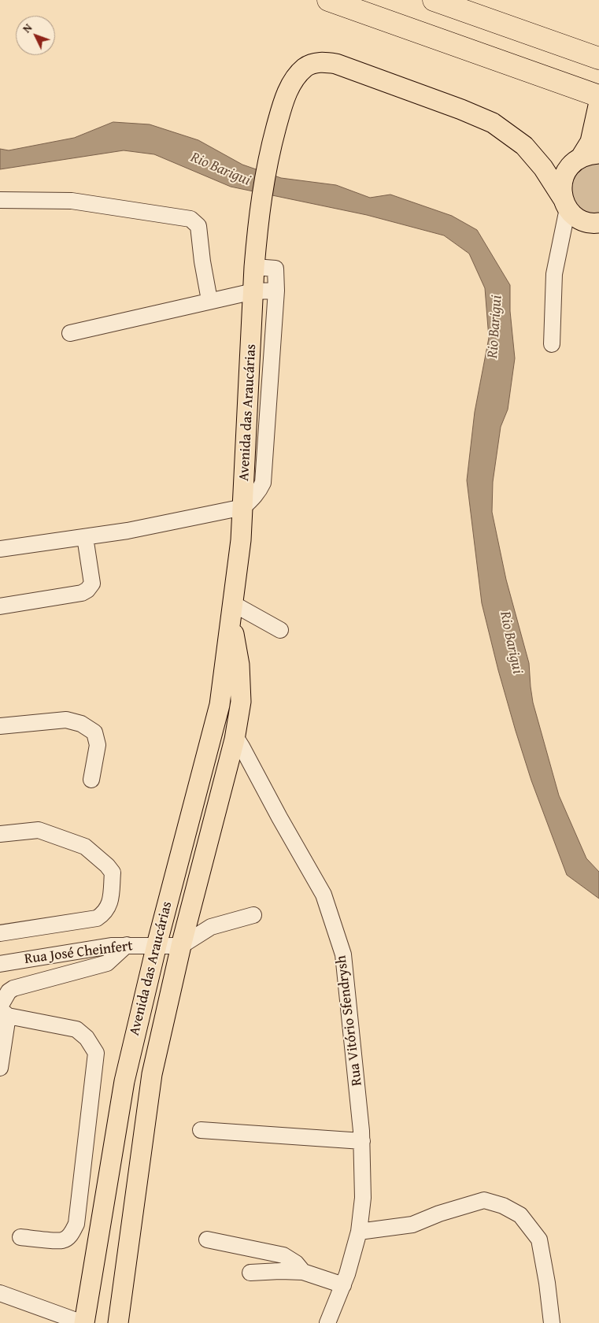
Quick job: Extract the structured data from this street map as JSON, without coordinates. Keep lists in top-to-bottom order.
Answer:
{
  "streets": {
    "main road": ["Avenida das Araucárias"],
    "street": ["Rua José Cheinfert", "Rua Vitório Sfendrysh"]
  },
  "crossings": [
    ["Avenida das Araucárias", "Rua José Cheinfert"],
    ["Avenida das Araucárias", "Rua Vitório Sfendrysh"]
  ],
  "water": ["Rio Barigui"],
  "north": "top left"
}
